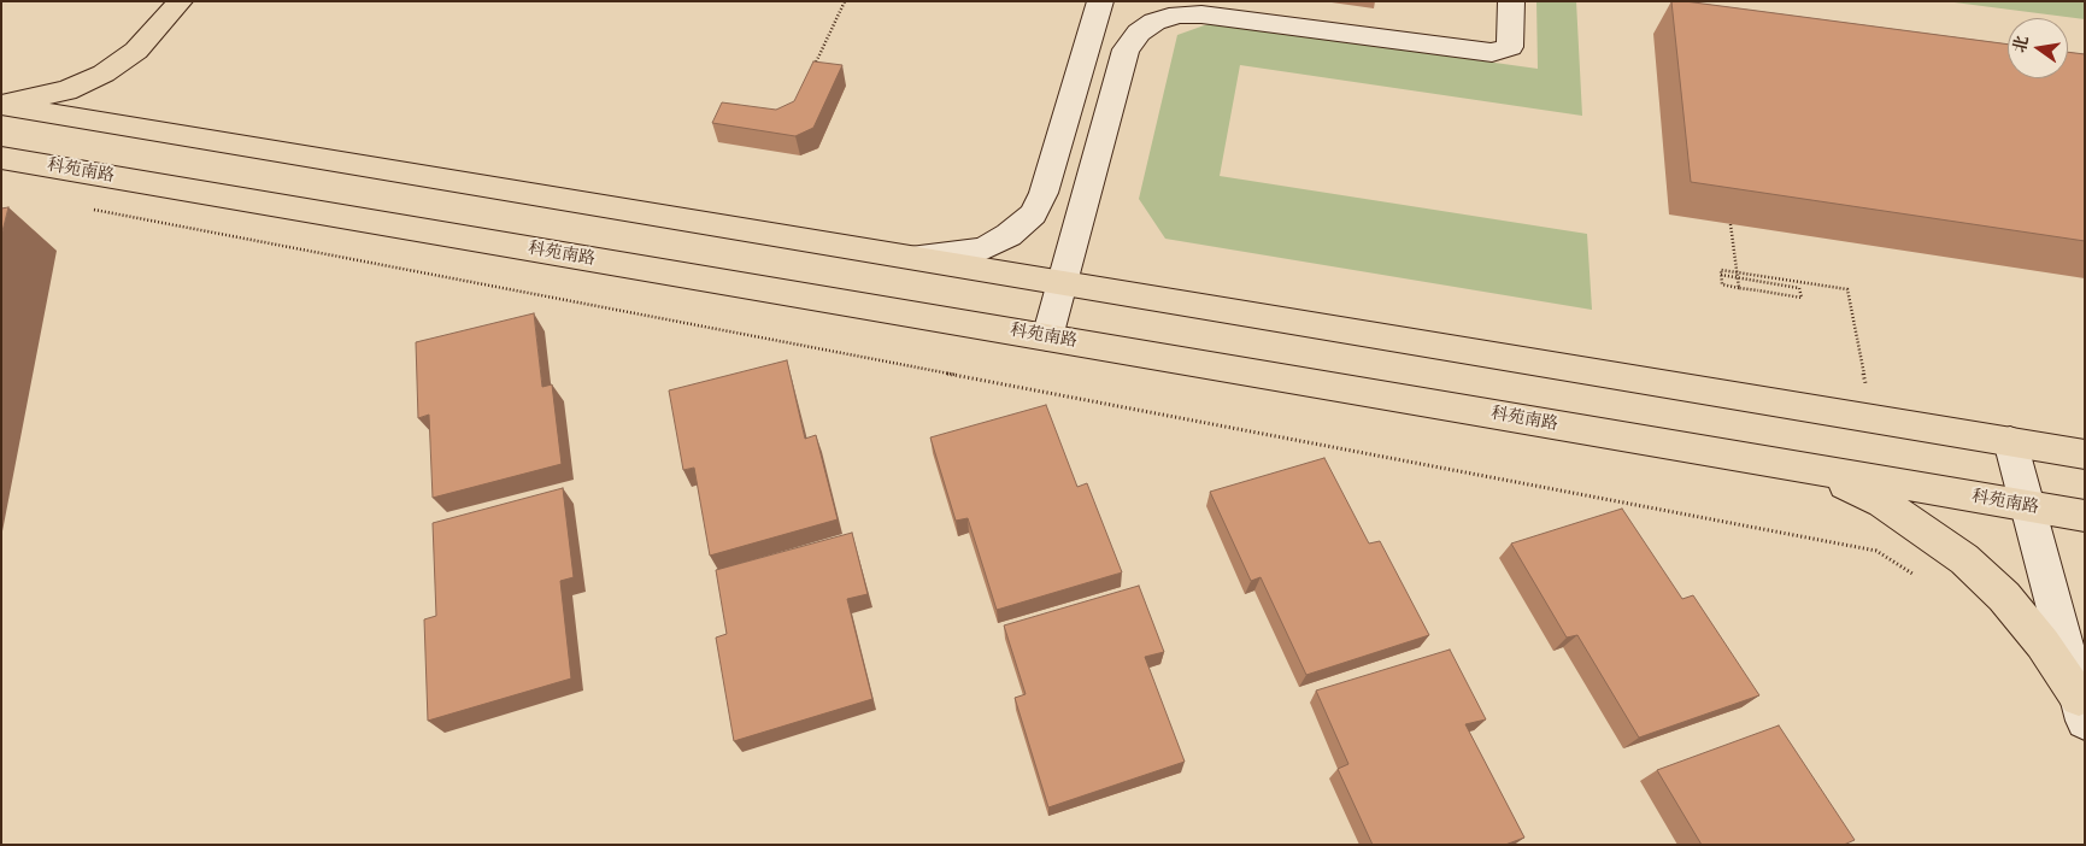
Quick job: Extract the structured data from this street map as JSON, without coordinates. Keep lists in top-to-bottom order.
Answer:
{
  "streets": {
    "main road": ["科苑南路"]
  },
  "north": "left"
}
